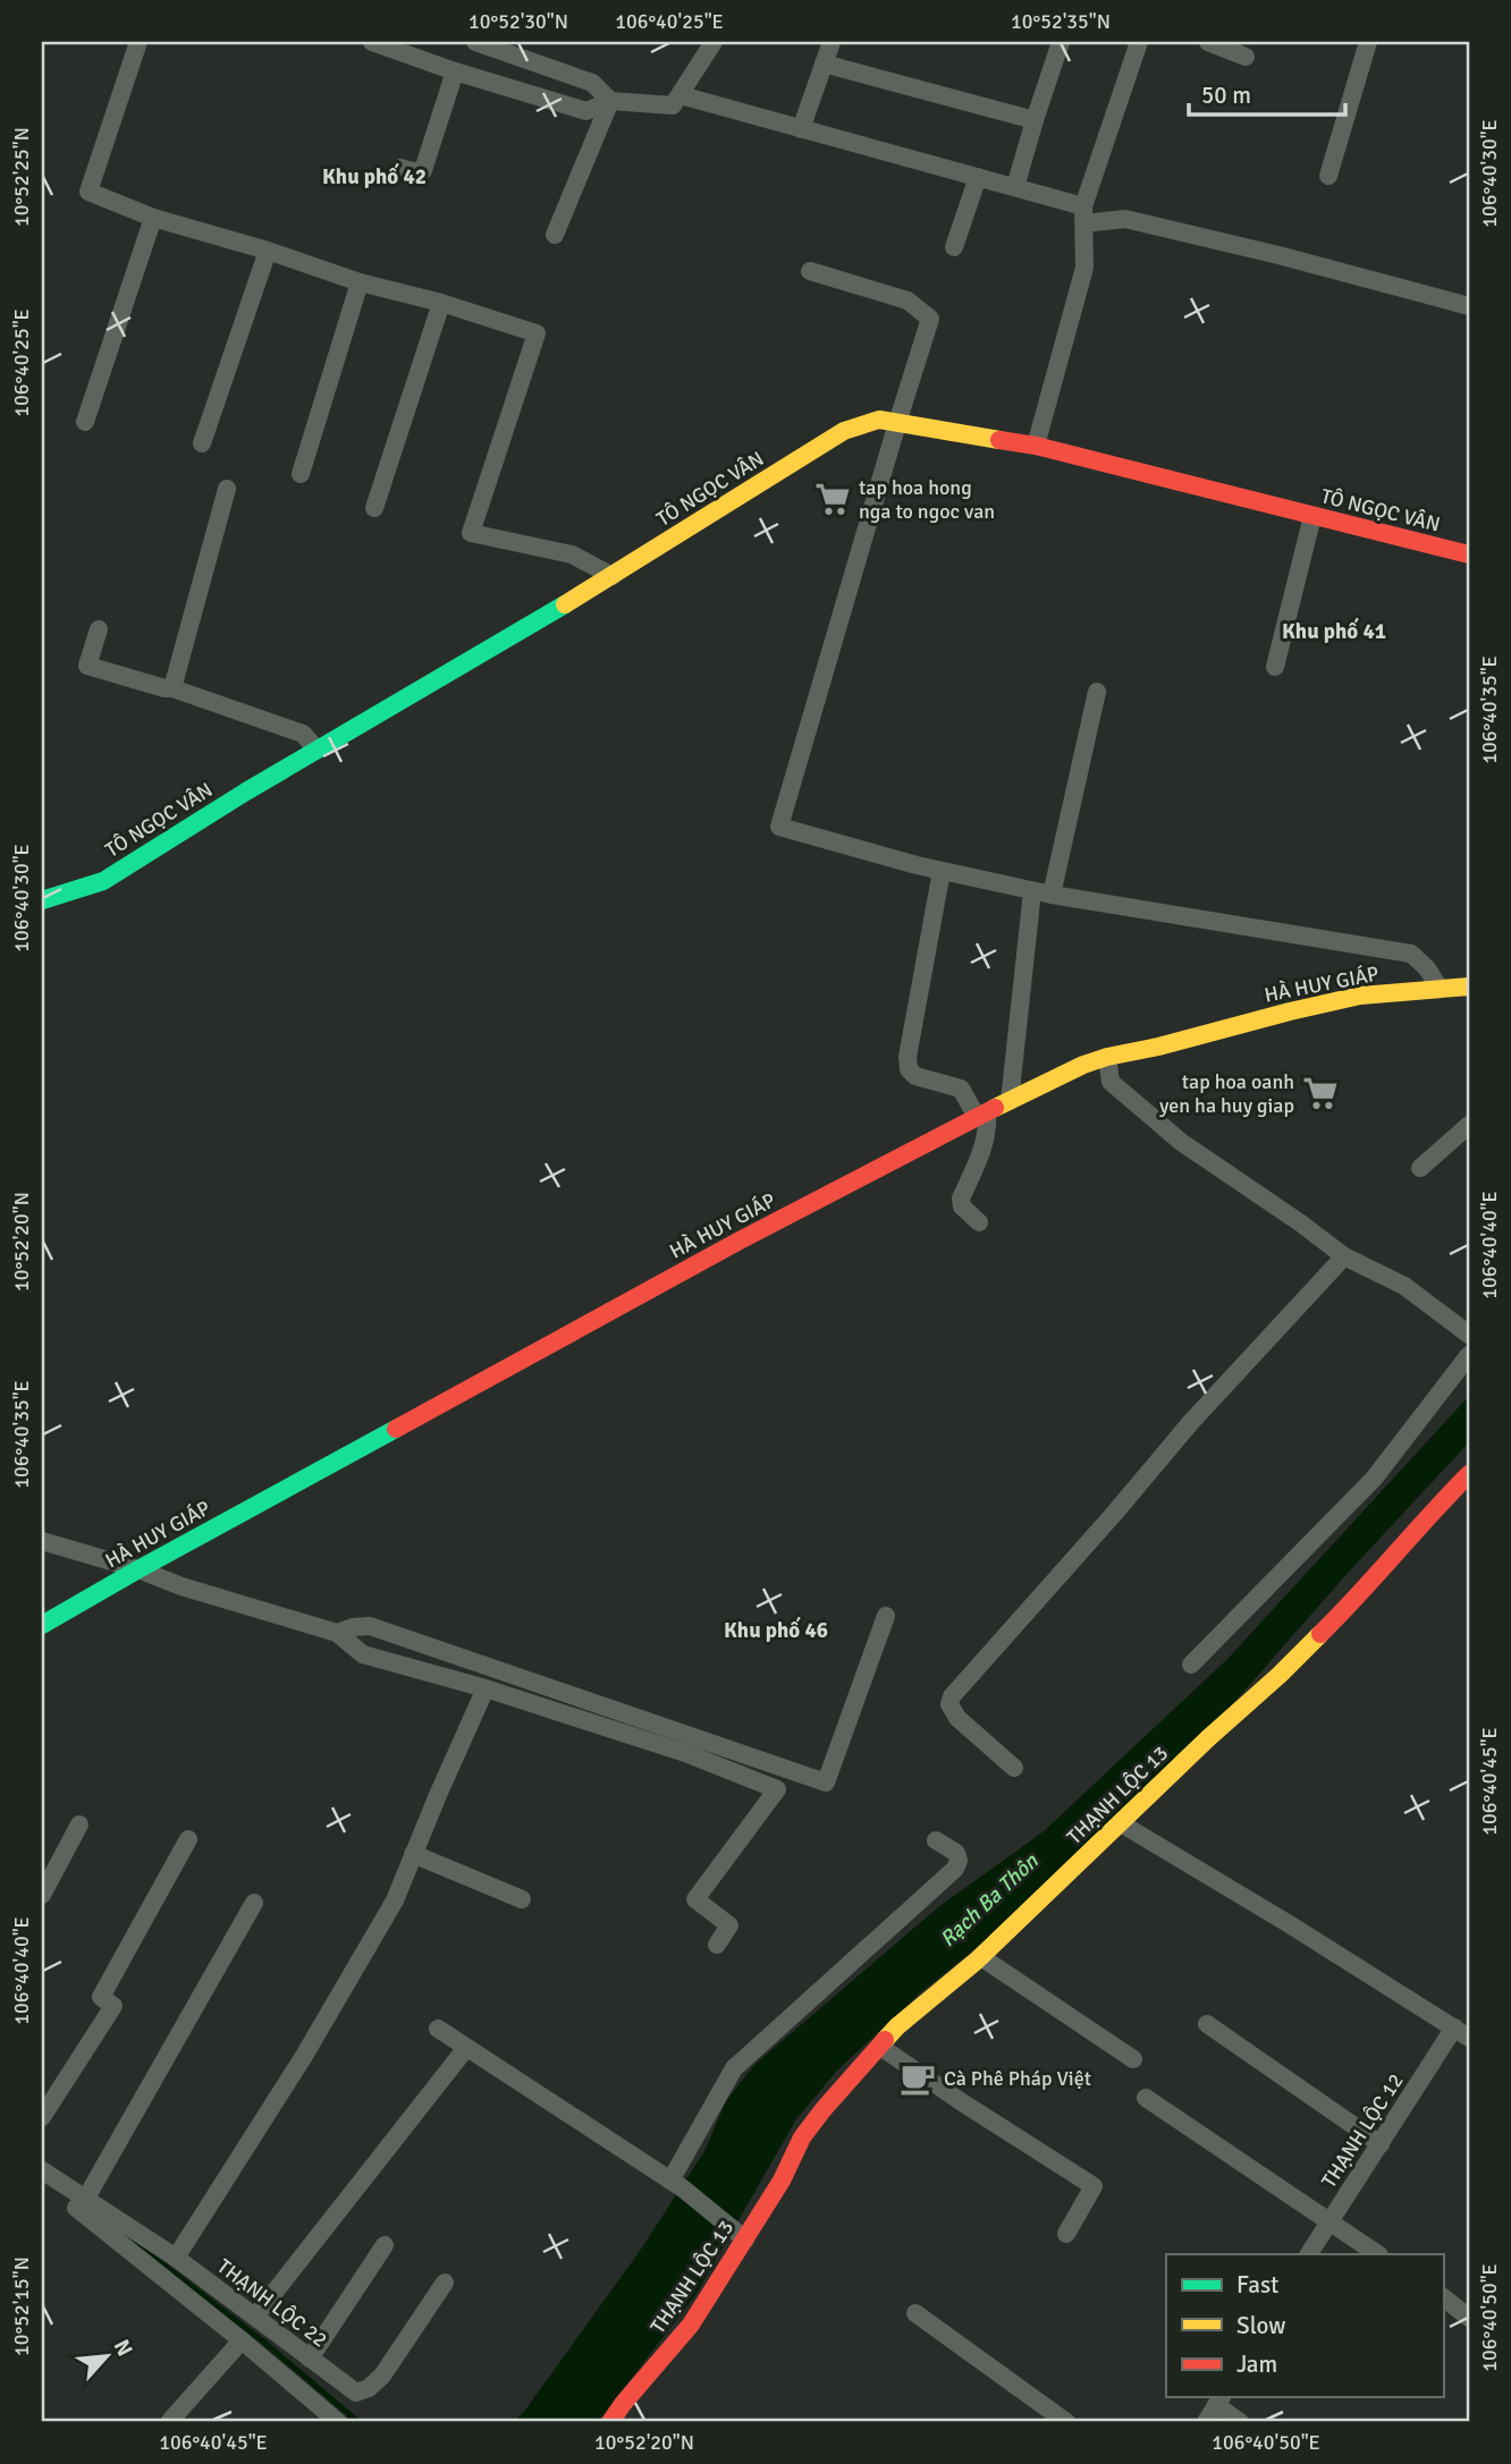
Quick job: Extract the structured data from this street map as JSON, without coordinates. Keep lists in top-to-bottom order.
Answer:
{
  "streets": {
    "street": [
      "TÔ NGỌC VÂN",
      "HÀ HUY GIÁP",
      "THẠNH LỘC 13",
      "THẠNH LỘC 12",
      "THẠNH LỘC 22"
    ]
  },
  "districts": ["Khu phố 42", "Khu phố 41", "Khu phố 46"],
  "water": ["Rạch Ba Thôn"],
  "places": {
    "supermarket": ["tap hoa hong nga to ngoc van", "tap hoa oanh yen ha huy giap"],
    "cafe": ["Cà Phê Pháp Việt"]
  },
  "legend": ["Fast", "Slow", "Jam"],
  "scale_bar": "50 m",
  "north": "top right",
  "coordinates": [
    "10°52'30\"N",
    "106°40'25\"E",
    "10°52'35\"N",
    "106°40'30\"E",
    "10°52'25\"N",
    "106°40'35\"E",
    "10°52'20\"N",
    "106°40'40\"E",
    "106°40'45\"E",
    "10°52'15\"N",
    "106°40'50\"E"
  ]
}
